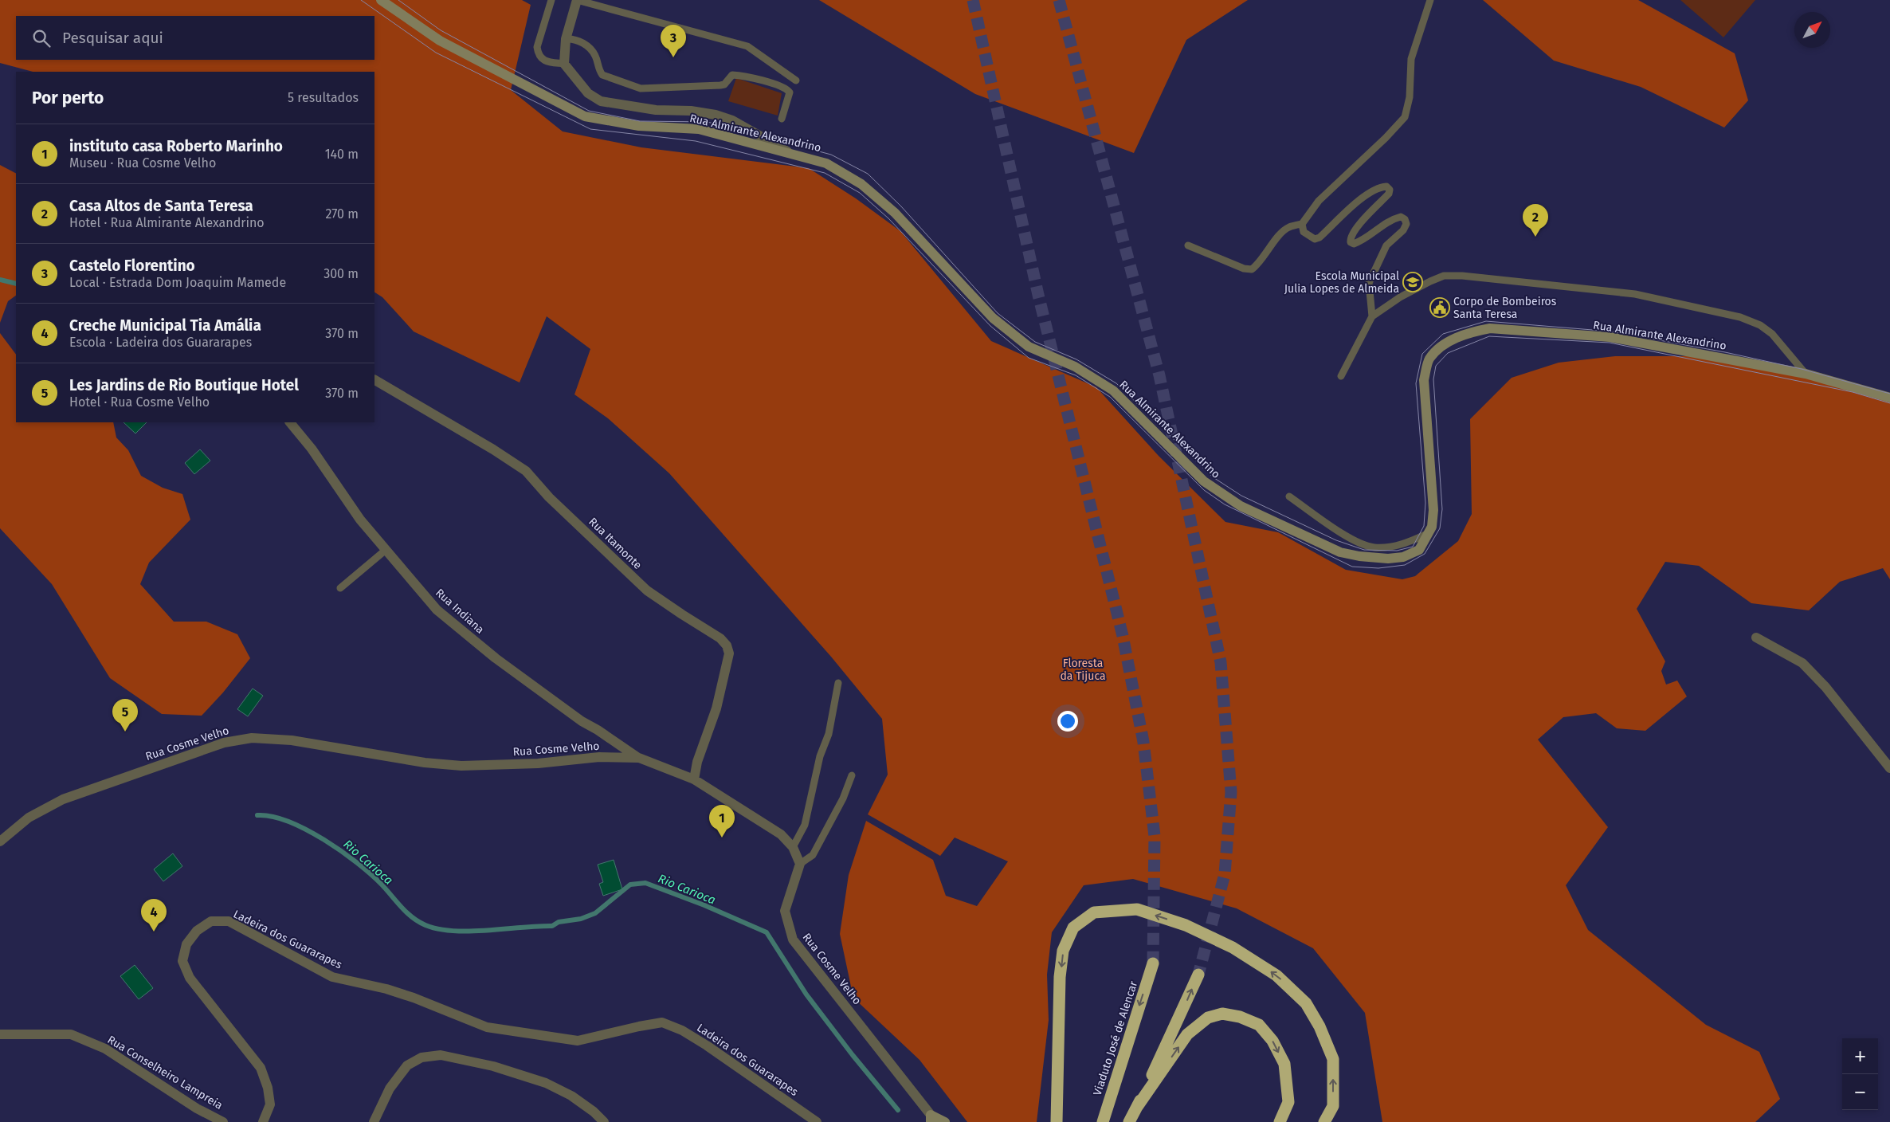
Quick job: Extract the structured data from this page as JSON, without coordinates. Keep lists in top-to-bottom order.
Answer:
{
  "streets": {
    "highway": ["Viaduto José de Alencar"],
    "street": [
      "Rua Almirante Alexandrino",
      "Rua Itamonte",
      "Rua Indiana",
      "Rua Cosme Velho",
      "Ladeira dos Guararapes",
      "Rua Conselheiro Lampreia"
    ]
  },
  "crossings": [
    ["Rua Itamonte", "Rua Cosme Velho"],
    ["Rua Indiana", "Rua Cosme Velho"]
  ],
  "water": ["Rio Carioca"],
  "parks": ["Floresta da Tijuca"],
  "places": {
    "school or university": ["Escola Municipal Julia Lopes de Almeida"],
    "public building": ["Corpo de Bombeiros Santa Teresa"]
  },
  "north": "top right",
  "page": {
    "search": "Pesquisar aqui",
    "pins": [
      "3",
      "2",
      "5",
      "1",
      "4"
    ],
    "heading": ["Por perto", "5 resultados"],
    "list": [
      {
        "mark": "1",
        "name": "instituto casa Roberto Marinho",
        "note": "Museu · Rua Cosme Velho",
        "value": "140 m"
      },
      {
        "mark": "2",
        "name": "Casa Altos de Santa Teresa",
        "note": "Hotel · Rua Almirante Alexandrino",
        "value": "270 m"
      },
      {
        "mark": "3",
        "name": "Castelo Florentino",
        "note": "Local · Estrada Dom Joaquim Mamede",
        "value": "300 m"
      },
      {
        "mark": "4",
        "name": "Creche Municipal Tia Amália",
        "note": "Escola · Ladeira dos Guararapes",
        "value": "370 m"
      },
      {
        "mark": "5",
        "name": "Les Jardins de Rio Boutique Hotel",
        "note": "Hotel · Rua Cosme Velho",
        "value": "370 m"
      }
    ],
    "map_buttons": ["+", "−"]
  }
}
